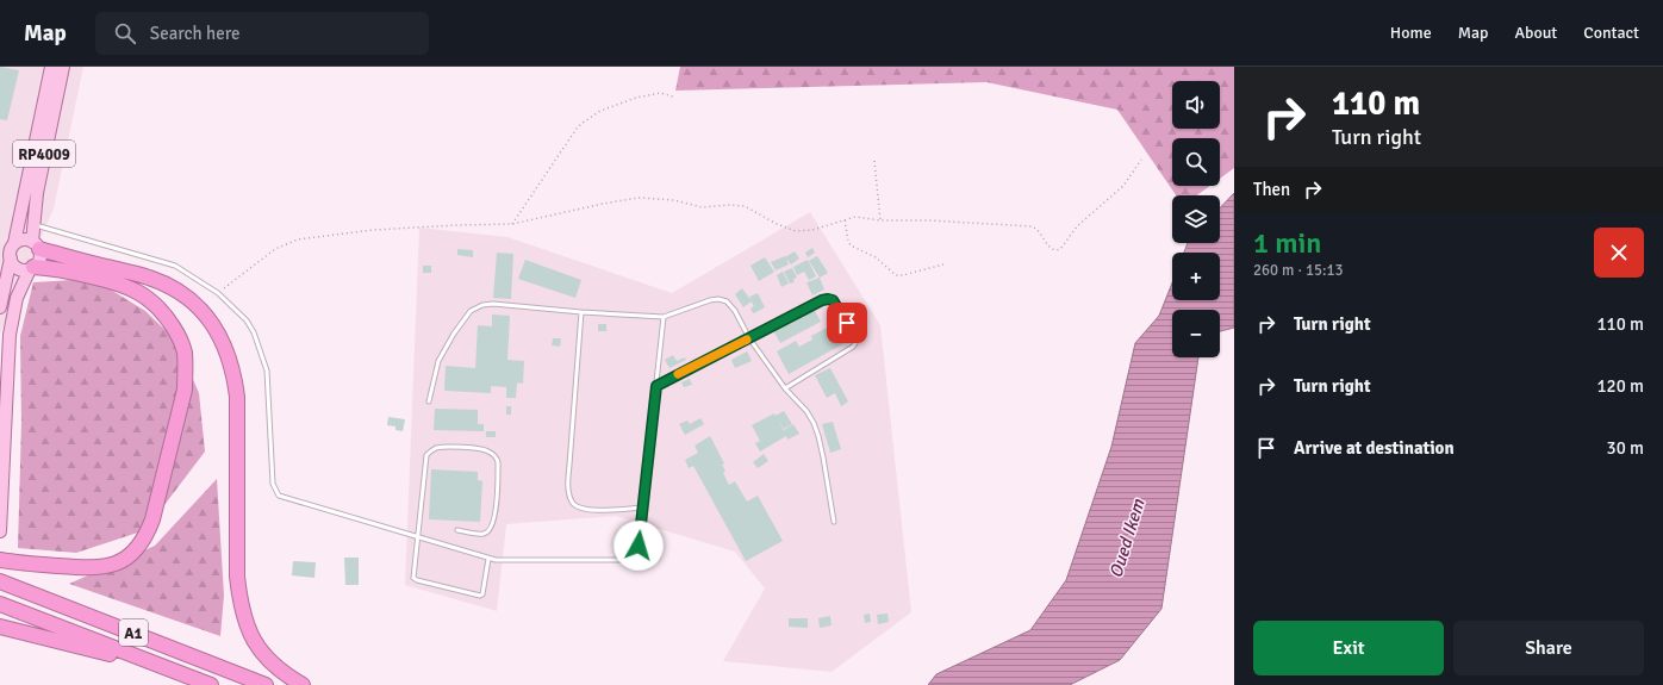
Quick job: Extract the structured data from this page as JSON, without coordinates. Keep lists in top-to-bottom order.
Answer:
{
  "streets": {
    "highway": ["A1"],
    "main road": ["RP4009"]
  },
  "water": ["Oued Ikem"],
  "page": {
    "header": "Map",
    "search": "Search here",
    "nav": [
      "Home",
      "Map",
      "About",
      "Contact"
    ],
    "turn": ["110 m", "Turn right"],
    "map_buttons": ["+", "−"],
    "then": "Then",
    "heading": ["1 min", "260 m · 15:13"],
    "list": [
      {
        "name": "Turn right",
        "value": "110 m"
      },
      {
        "name": "Turn right",
        "value": "120 m"
      },
      {
        "name": "Arrive at destination",
        "value": "30 m"
      }
    ],
    "buttons": ["Exit", "Share"]
  }
}
